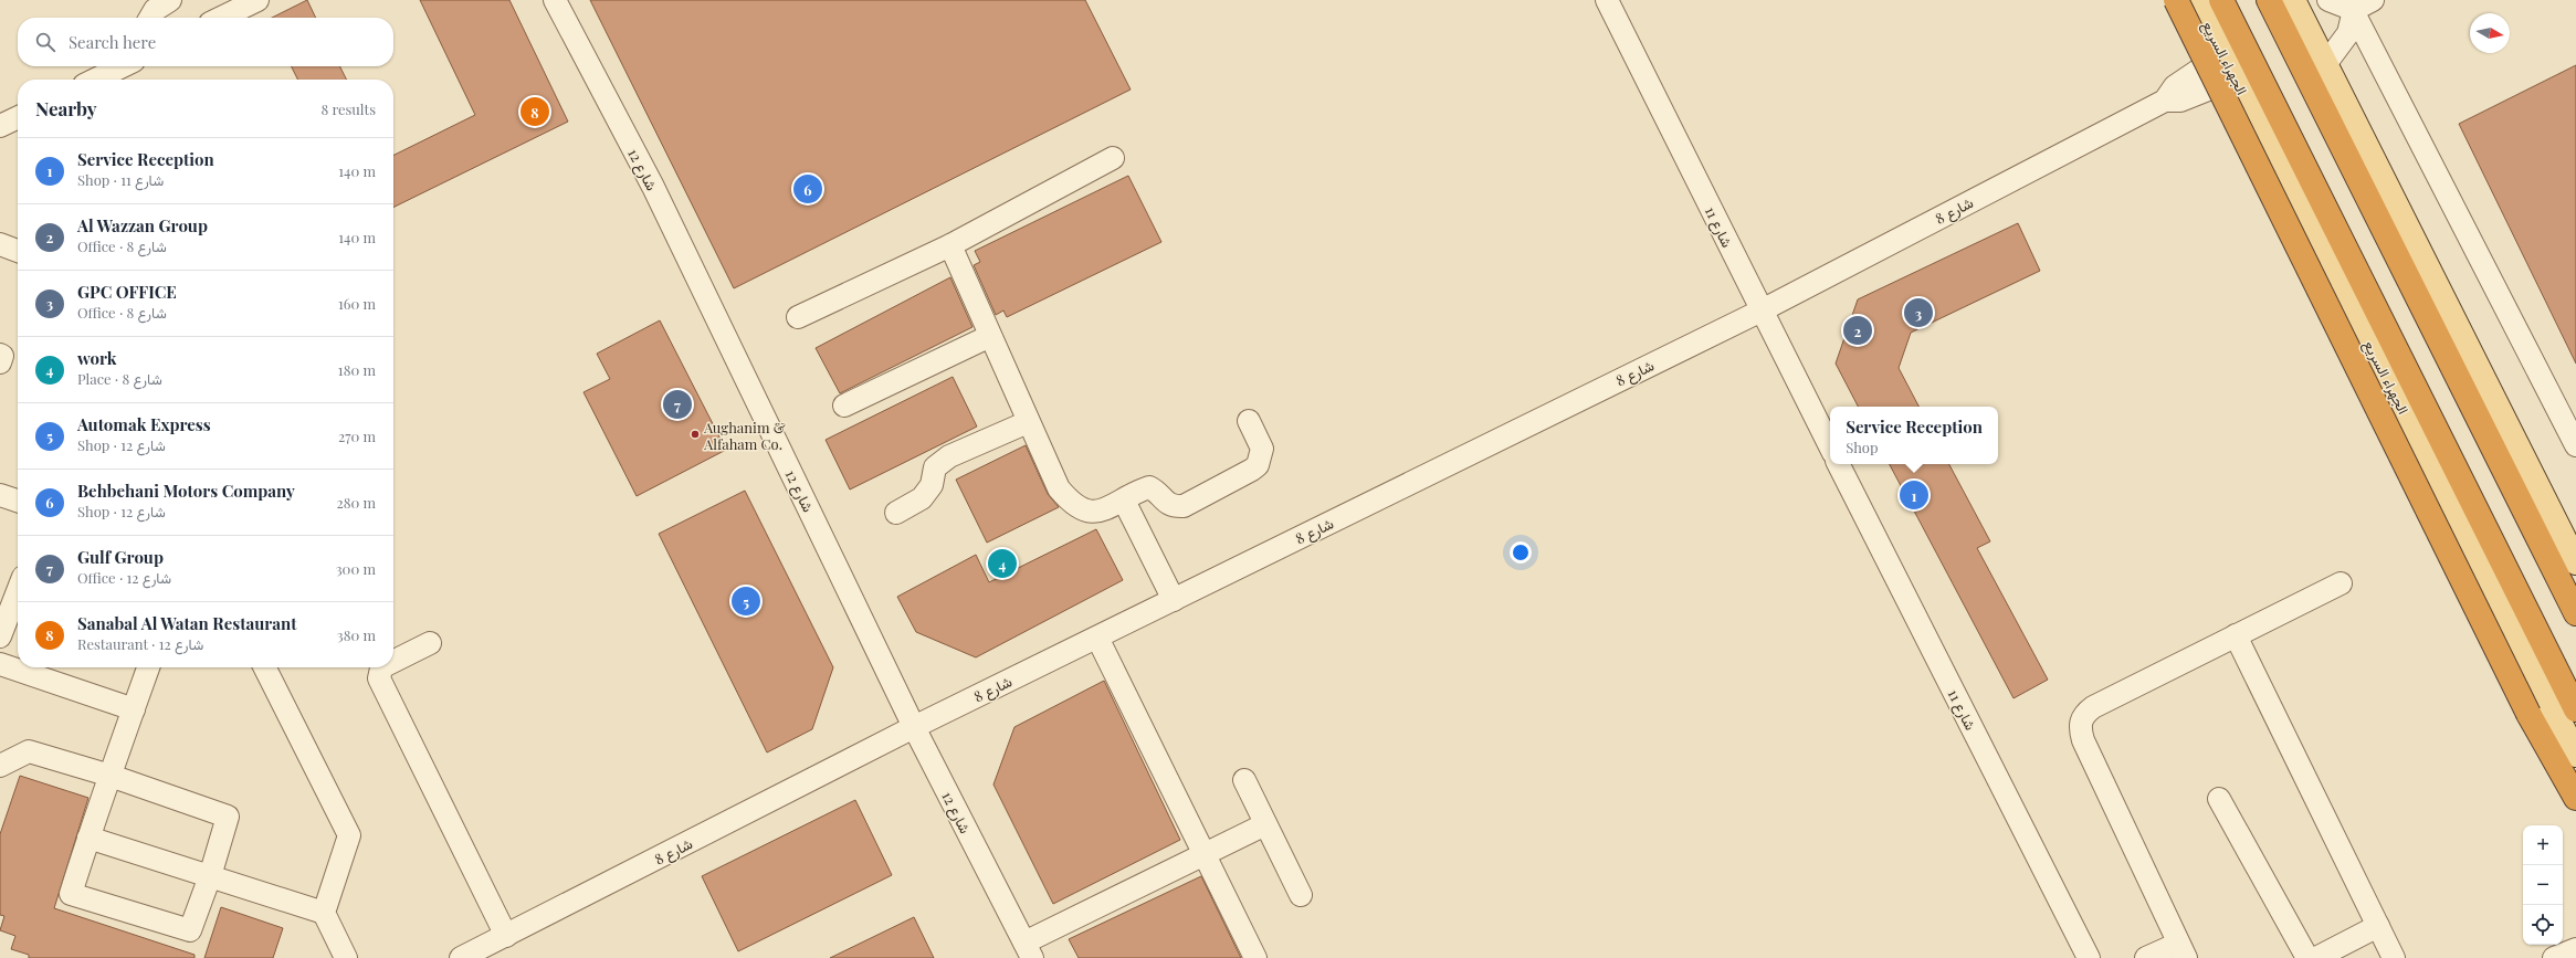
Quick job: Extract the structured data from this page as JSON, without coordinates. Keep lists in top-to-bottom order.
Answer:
{
  "streets": {
    "highway": ["الجهراء السريع"],
    "street": ["شارع 12", "شارع 8", "شارع 11"]
  },
  "crossings": [
    ["الجهراء السريع", "شارع 8"],
    ["شارع 12", "شارع 8"],
    ["شارع 8", "شارع 11"]
  ],
  "places": ["Aughanim & Alfaham Co."],
  "north": "right",
  "page": {
    "search": "Search here",
    "heading": ["Nearby", "8 results"],
    "pins": [
      "8",
      "6",
      "3",
      "2",
      "7",
      "1",
      "4",
      "5"
    ],
    "list": [
      {
        "mark": "1",
        "name": "Service Reception",
        "note": "Shop · شارع 11",
        "value": "140 m"
      },
      {
        "mark": "2",
        "name": "Al Wazzan Group",
        "note": "Office · شارع 8",
        "value": "140 m"
      },
      {
        "mark": "3",
        "name": "GPC OFFICE",
        "note": "Office · شارع 8",
        "value": "160 m"
      },
      {
        "mark": "4",
        "name": "work",
        "note": "Place · شارع 8",
        "value": "180 m"
      },
      {
        "mark": "5",
        "name": "Automak Express",
        "note": "Shop · شارع 12",
        "value": "270 m"
      },
      {
        "mark": "6",
        "name": "Behbehani Motors Company",
        "note": "Shop · شارع 12",
        "value": "280 m"
      },
      {
        "mark": "7",
        "name": "Gulf Group",
        "note": "Office · شارع 12",
        "value": "300 m"
      },
      {
        "mark": "8",
        "name": "Sanabal Al Watan Restaurant",
        "note": "Restaurant · شارع 12",
        "value": "380 m"
      }
    ],
    "popup": ["Service Reception", "Shop"],
    "map_buttons": ["+", "−"]
  }
}
